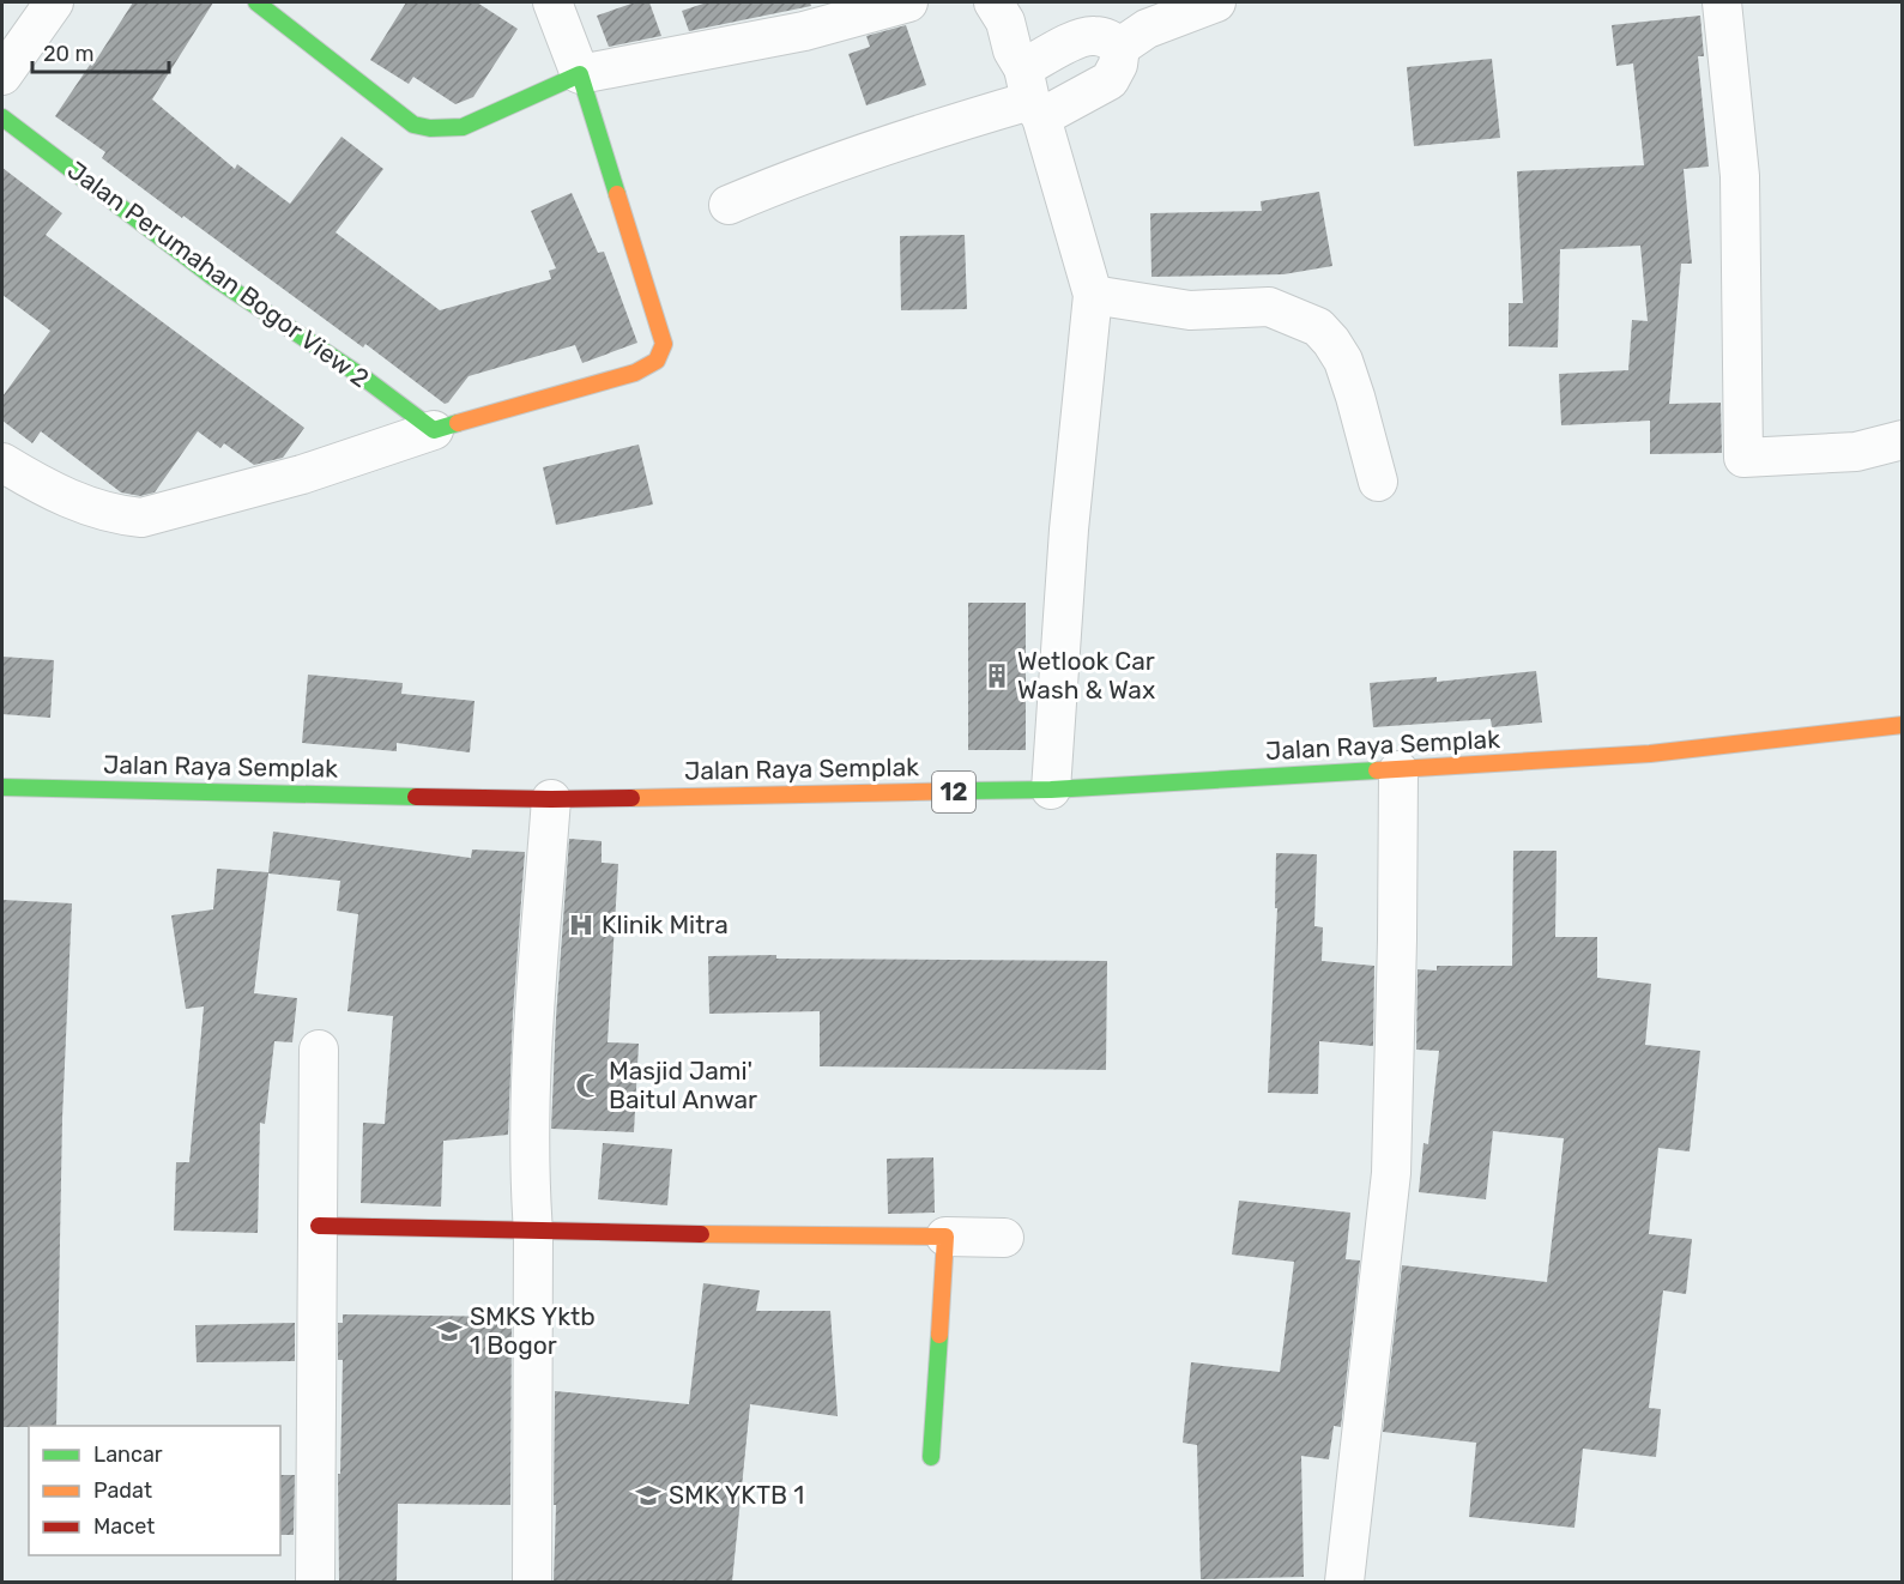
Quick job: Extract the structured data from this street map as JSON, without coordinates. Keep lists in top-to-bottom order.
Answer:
{
  "streets": {
    "street": ["Jalan Perumahan Bogor View 2", "Jalan Raya Semplak", "12"]
  },
  "places": {
    "building": ["Wetlook Car Wash & Wax"],
    "hospital": ["Klinik Mitra"],
    "mosque": ["Masjid Jami' Baitul Anwar"],
    "school or university": ["SMKS Yktb 1 Bogor", "SMK YKTB 1"]
  },
  "legend": ["Lancar", "Padat", "Macet"],
  "scale_bar": "20 m"
}
